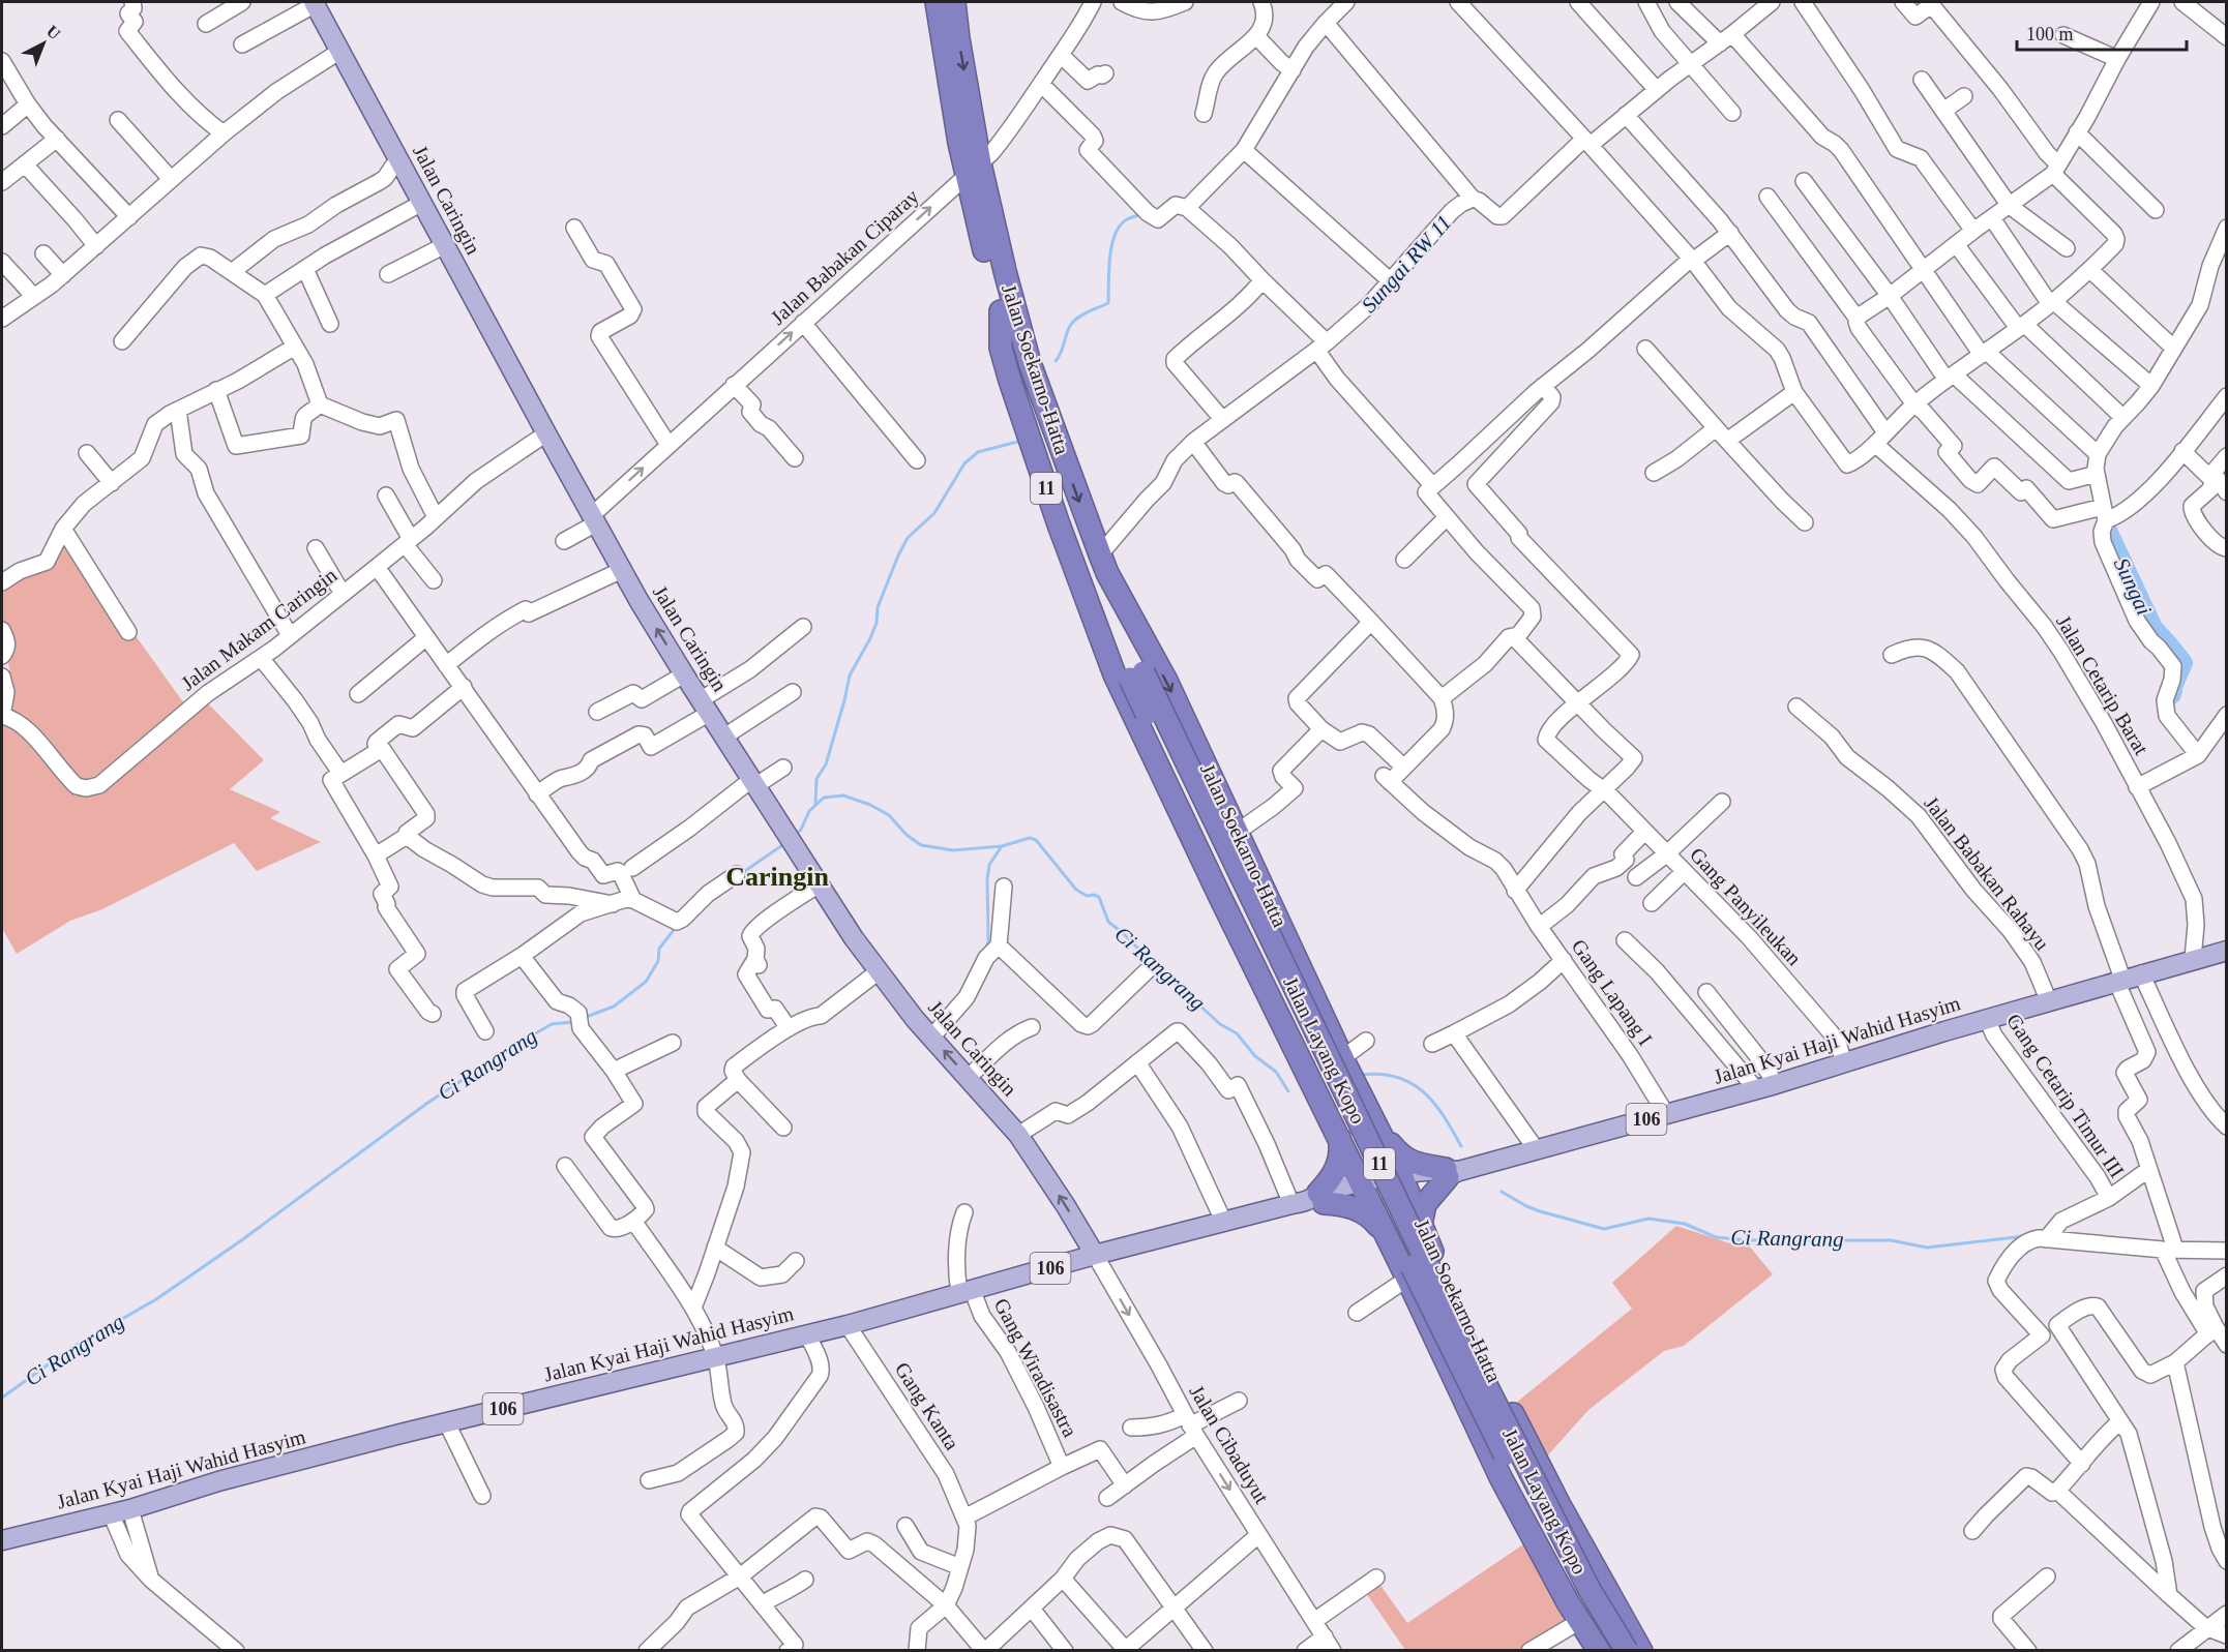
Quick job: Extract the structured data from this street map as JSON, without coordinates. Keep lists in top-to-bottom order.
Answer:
{
  "streets": {
    "highway": ["Jalan Soekarno-Hatta", "11", "Jalan Layang Kopo"],
    "main road": ["Jalan Caringin", "Jalan Kyai Haji Wahid Hasyim", "106"],
    "street": [
      "Jalan Babakan Ciparay",
      "Jalan Makam Caringin",
      "Jalan Cetarip Barat",
      "Jalan Babakan Rahayu",
      "Gang Panyileukan",
      "Gang Lapang I",
      "Gang Cetarip Timur III",
      "Gang Wiradisastra",
      "Gang Kanta",
      "Jalan Cibaduyut"
    ]
  },
  "crossings": [
    ["Jalan Caringin", "Jalan Babakan Ciparay"],
    ["Jalan Caringin", "Jalan Makam Caringin"],
    ["Jalan Caringin", "Jalan Kyai Haji Wahid Hasyim"],
    ["Jalan Caringin", "Jalan Cibaduyut"],
    ["Jalan Babakan Ciparay", "Jalan Soekarno-Hatta"],
    ["Jalan Soekarno-Hatta", "Jalan Kyai Haji Wahid Hasyim"],
    ["Jalan Soekarno-Hatta", "Jalan Layang Kopo"],
    ["Jalan Cetarip Barat", "Jalan Kyai Haji Wahid Hasyim"],
    ["Jalan Babakan Rahayu", "Jalan Kyai Haji Wahid Hasyim"],
    ["Gang Panyileukan", "Jalan Kyai Haji Wahid Hasyim"],
    ["Gang Lapang I", "Jalan Kyai Haji Wahid Hasyim"],
    ["Jalan Kyai Haji Wahid Hasyim", "Gang Cetarip Timur III"],
    ["Jalan Kyai Haji Wahid Hasyim", "Gang Wiradisastra"],
    ["Jalan Kyai Haji Wahid Hasyim", "Gang Kanta"],
    ["Jalan Kyai Haji Wahid Hasyim", "Jalan Cibaduyut"]
  ],
  "one_way": ["Jalan Babakan Ciparay", "Jalan Cibaduyut"],
  "districts": ["Caringin"],
  "water": ["Sungai RW 11", "Sungai", "Ci Rangrang"],
  "scale_bar": "100 m",
  "north": "top right"
}
